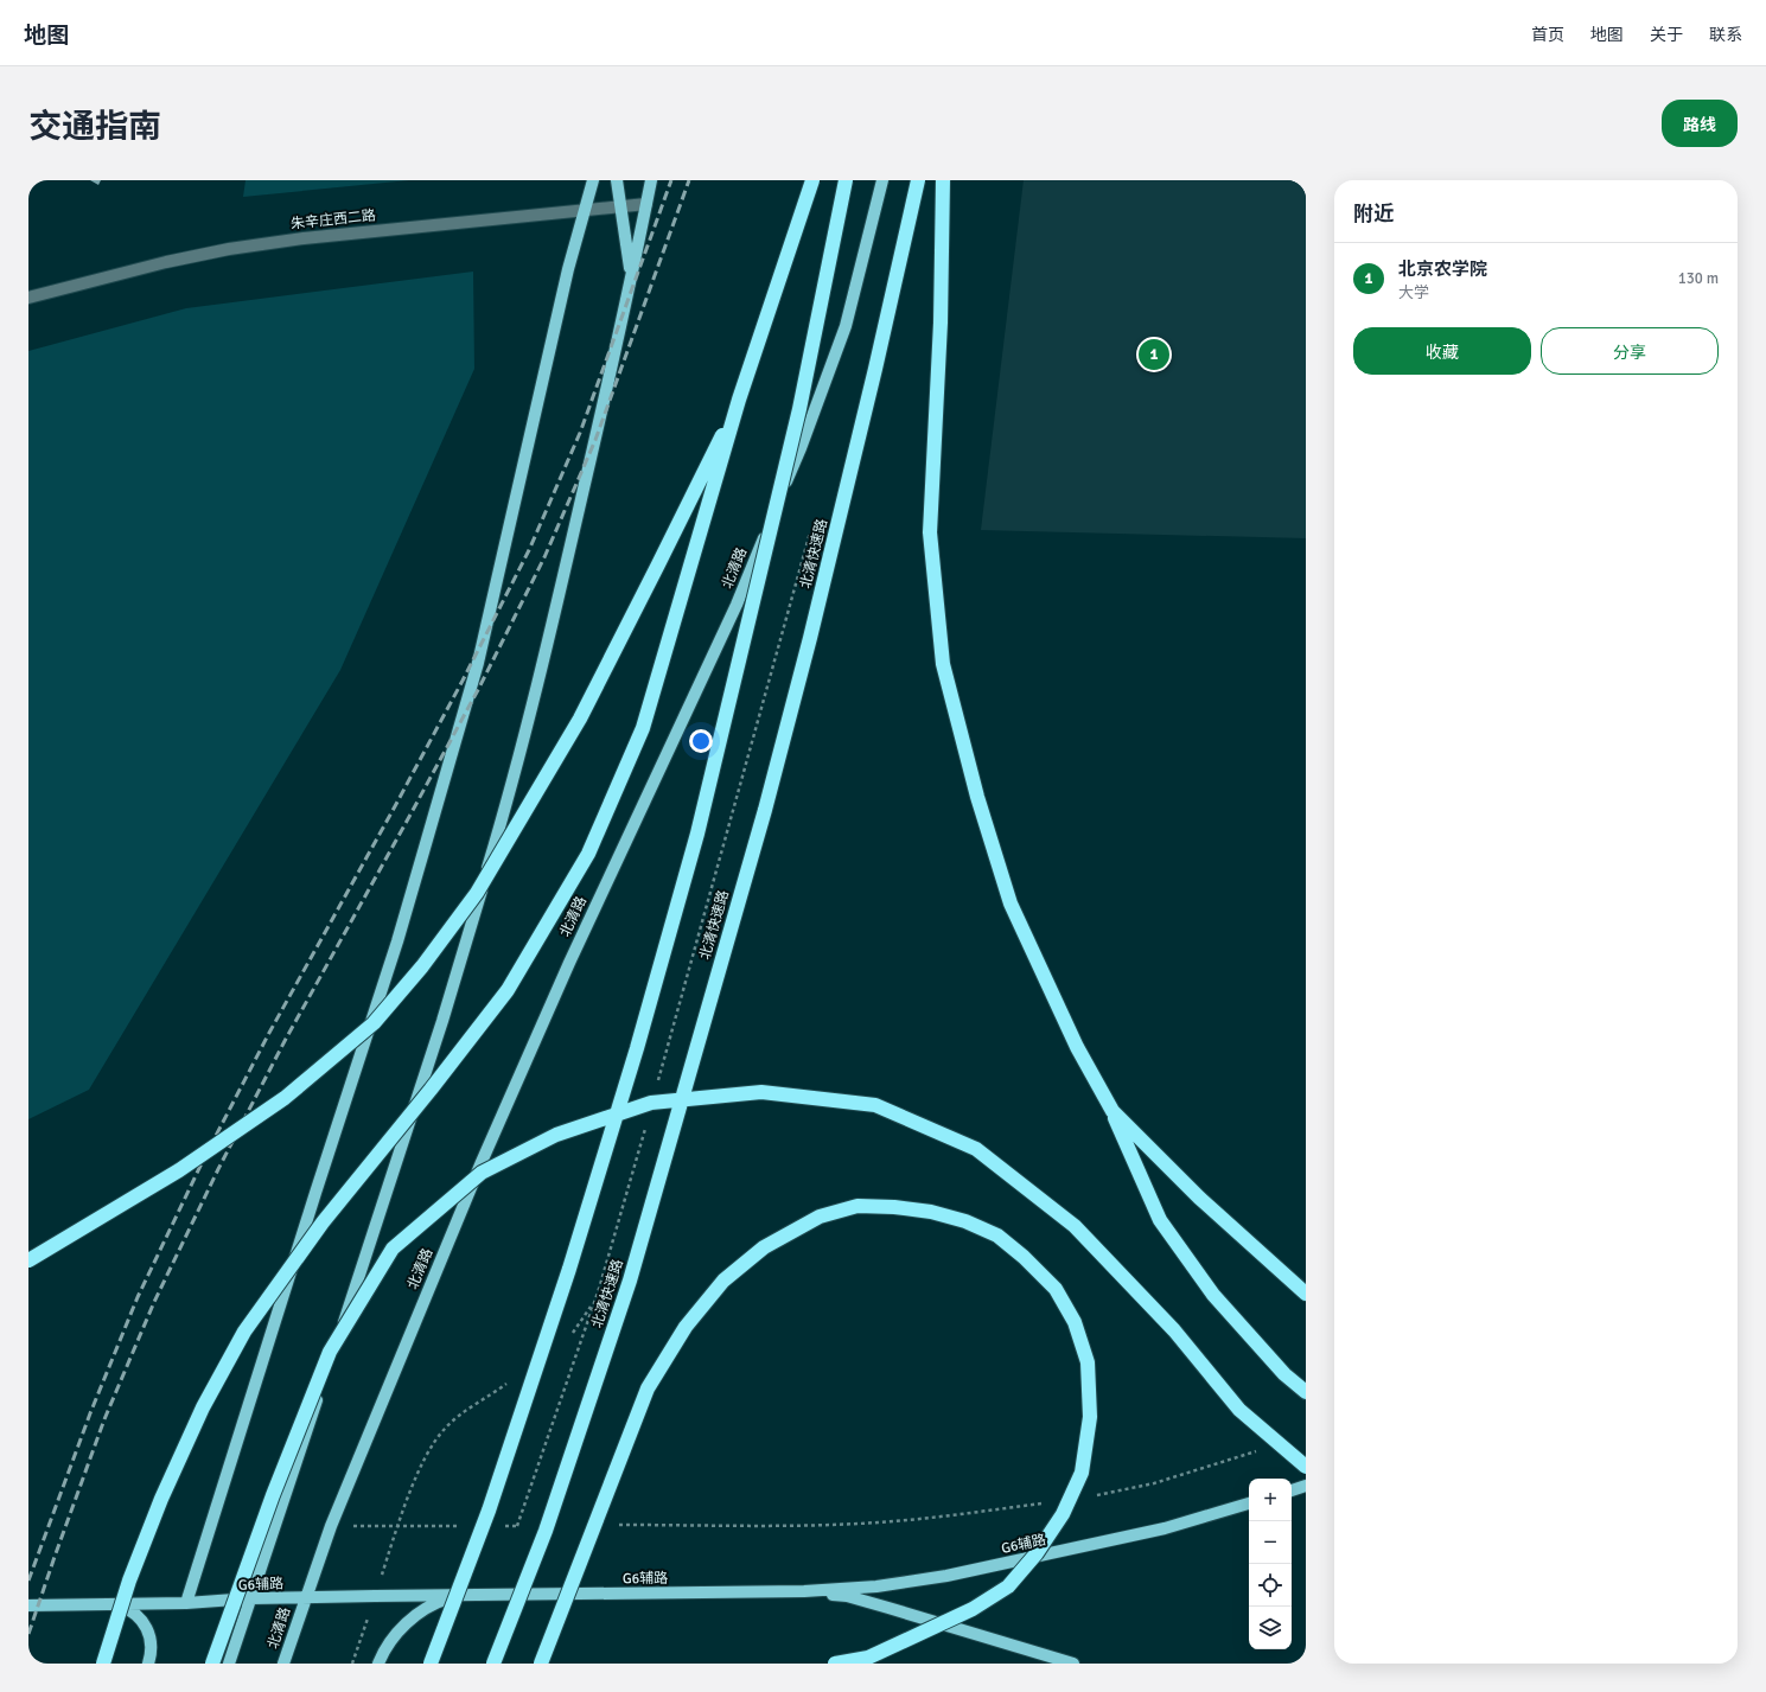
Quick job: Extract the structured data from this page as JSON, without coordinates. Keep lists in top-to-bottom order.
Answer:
{
  "streets": {
    "highway": ["北清快速路"],
    "main road": ["北清路", "G6辅路"],
    "street": ["朱辛庄西二路"]
  },
  "crossings": [
    ["北清路", "G6辅路"]
  ],
  "page": {
    "header": "地图",
    "nav": [
      "首页",
      "地图",
      "关于",
      "联系"
    ],
    "title": "交通指南",
    "buttons": [
      "路线",
      ["收藏", "分享"]
    ],
    "heading": "附近",
    "list": [
      {
        "mark": "1",
        "name": "北京农学院",
        "note": "大学",
        "value": "130 m"
      }
    ],
    "pins": "1",
    "map_buttons": ["+", "−"]
  }
}
